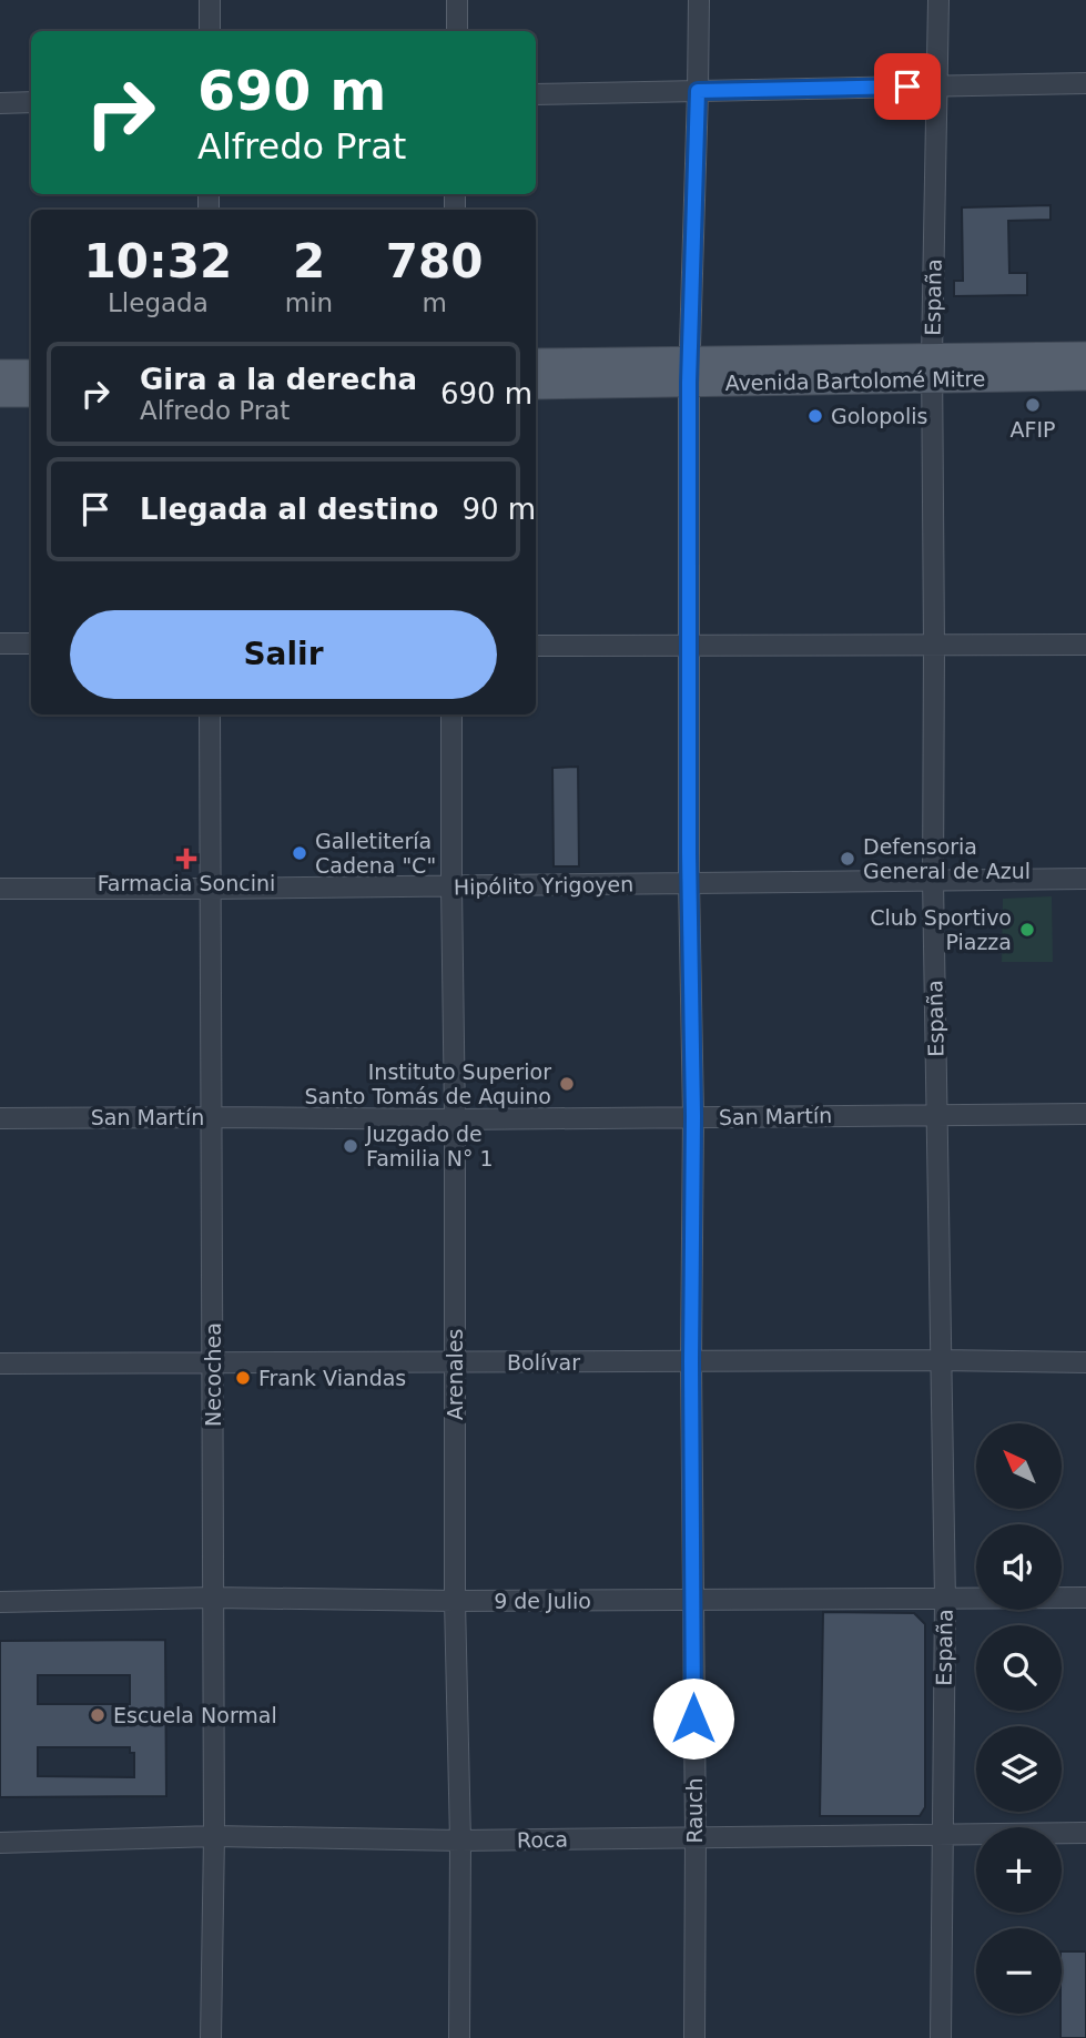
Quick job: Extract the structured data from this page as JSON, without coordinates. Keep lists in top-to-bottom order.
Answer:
{
  "streets": {
    "main road": ["Avenida Bartolomé Mitre"],
    "street": [
      "España",
      "Hipólito Yrigoyen",
      "San Martín",
      "Bolívar",
      "Necochea",
      "Arenales",
      "9 de Julio",
      "Rauch",
      "Roca"
    ]
  },
  "crossings": [
    ["España", "Avenida Bartolomé Mitre"],
    ["España", "Hipólito Yrigoyen"],
    ["España", "San Martín"],
    ["España", "Bolívar"],
    ["España", "9 de Julio"],
    ["España", "Roca"],
    ["Avenida Bartolomé Mitre", "Rauch"],
    ["Hipólito Yrigoyen", "Necochea"],
    ["Hipólito Yrigoyen", "Arenales"],
    ["Hipólito Yrigoyen", "Rauch"],
    ["San Martín", "Necochea"],
    ["San Martín", "Arenales"],
    ["San Martín", "Rauch"],
    ["Bolívar", "Necochea"],
    ["Bolívar", "Arenales"],
    ["Bolívar", "Rauch"],
    ["Necochea", "9 de Julio"],
    ["Necochea", "Roca"],
    ["Arenales", "9 de Julio"],
    ["Arenales", "Roca"],
    ["9 de Julio", "Rauch"],
    ["Rauch", "Roca"]
  ],
  "places": {
    "other": [
      "AFIP",
      "Golopolis",
      "Galletitería Cadena \"C\"",
      "Defensoria General de Azul",
      "Club Sportivo Piazza",
      "Instituto Superior Santo Tomás de Aquino",
      "Juzgado de Familia N° 1",
      "Frank Viandas",
      "Escuela Normal"
    ],
    "health": ["Farmacia Soncini"]
  },
  "north": "top left",
  "page": {
    "turn": ["690 m", "Alfredo Prat"],
    "eta": [
      "10:32",
      "Llegada",
      "2",
      "min",
      "780",
      "m"
    ],
    "list": [
      {
        "name": "Gira a la derecha",
        "note": "Alfredo Prat",
        "value": "690 m"
      },
      {
        "name": "Llegada al destino",
        "value": "90 m"
      }
    ],
    "buttons": "Salir",
    "map_buttons": ["+", "−"]
  }
}
